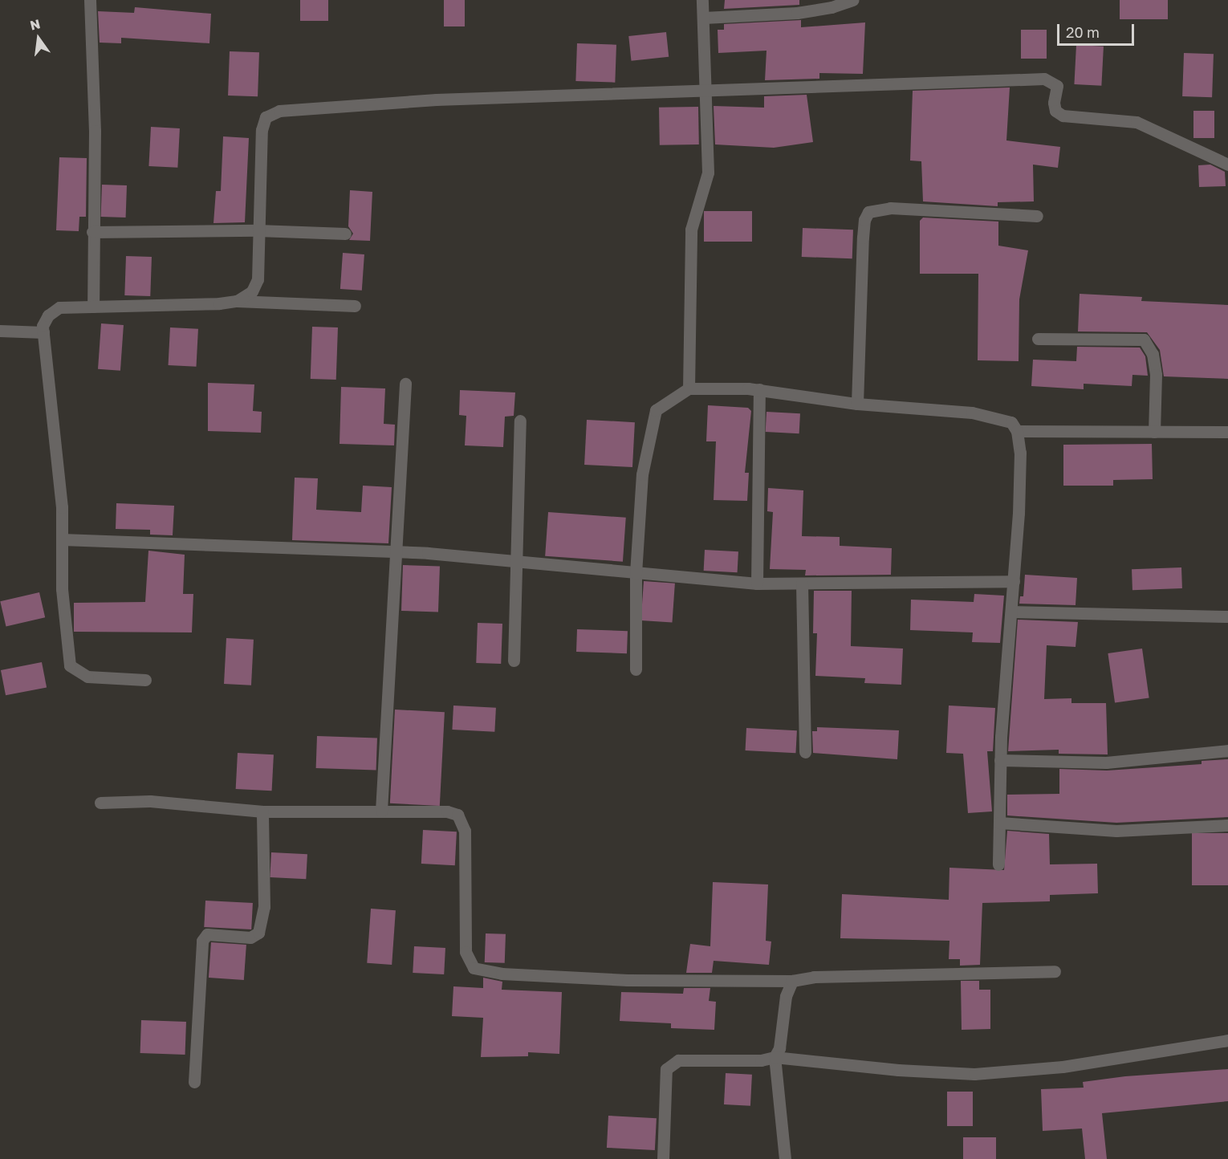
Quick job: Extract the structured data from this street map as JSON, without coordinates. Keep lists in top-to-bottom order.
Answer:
{
  "scale_bar": "20 m",
  "north": "top"
}
